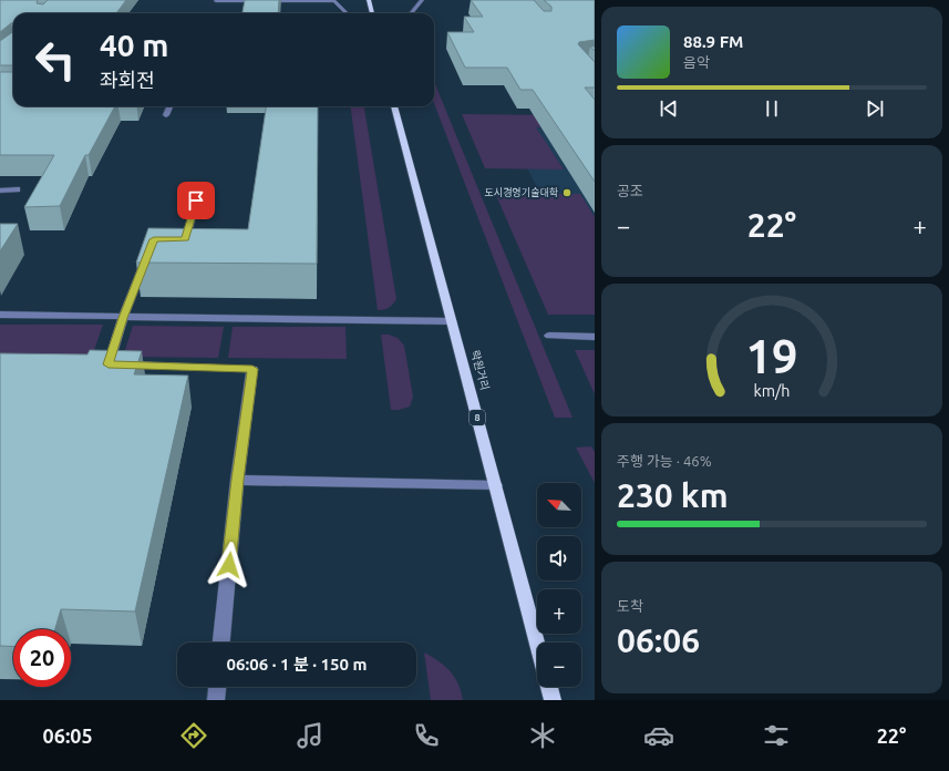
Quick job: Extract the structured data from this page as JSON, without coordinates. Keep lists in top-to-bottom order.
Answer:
{
  "streets": {
    "main road": ["락원거리", "8"]
  },
  "places": ["도시경영기술대학"],
  "north": "top left",
  "page": {
    "turn": ["40 m", "좌회전"],
    "song": ["88.9 FM", "음악"],
    "tile": [
      "공조",
      ["주행 가능 · 46%", "230 km"],
      ["도착", "06:06"]
    ],
    "heat": ["−", "22°", "+"],
    "map_buttons": ["+", "−"],
    "limit": "20",
    "trip": "06:06 · 1 분 · 150 m",
    "tabs": ["06:05", "22°"],
    "gauge": ["19", "km/h"]
  }
}
